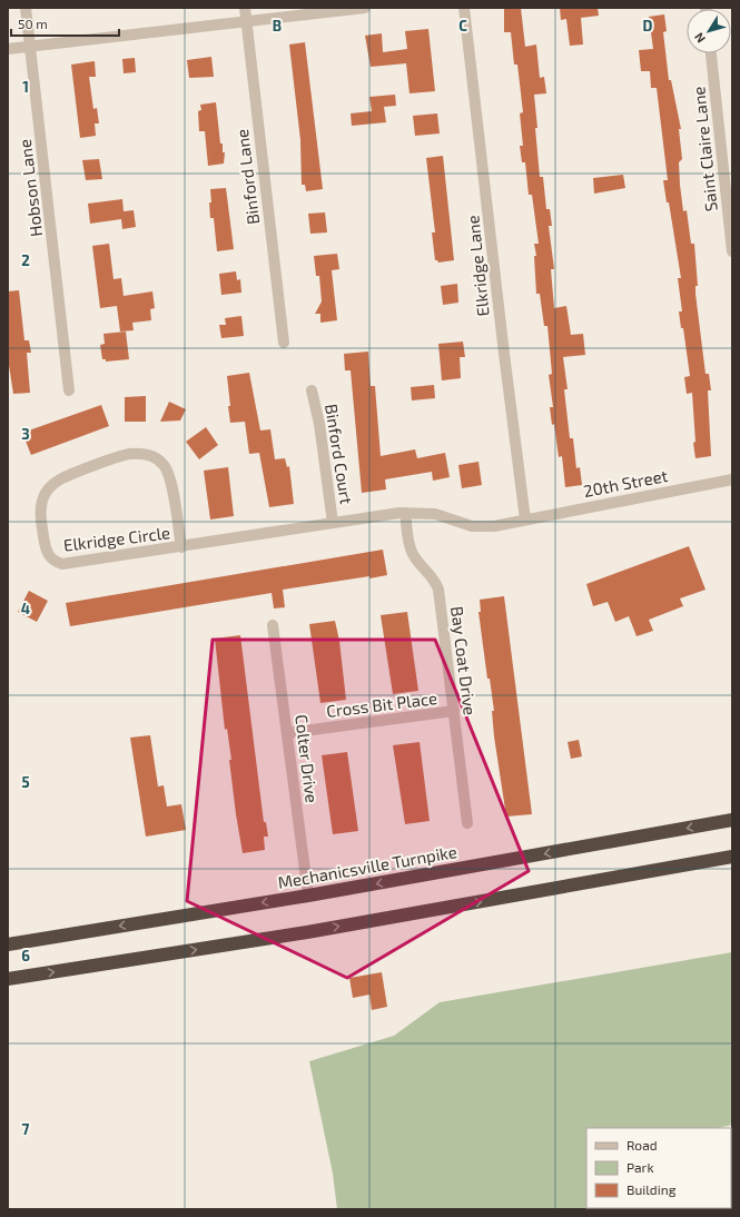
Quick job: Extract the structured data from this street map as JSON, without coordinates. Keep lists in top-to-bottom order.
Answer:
{
  "streets": {
    "highway": ["Mechanicsville Turnpike"],
    "street": [
      "Saint Claire Lane",
      "Binford Lane",
      "Hobson Lane",
      "Elkridge Lane",
      "Binford Court",
      "20th Street",
      "Elkridge Circle",
      "Bay Coat Drive",
      "Cross Bit Place",
      "Colter Drive"
    ]
  },
  "crossings": [
    ["Elkridge Lane", "20th Street"],
    ["Elkridge Lane", "Elkridge Circle"],
    ["Binford Court", "Elkridge Circle"],
    ["20th Street", "Elkridge Circle"],
    ["Elkridge Circle", "Bay Coat Drive"],
    ["Bay Coat Drive", "Cross Bit Place"],
    ["Cross Bit Place", "Colter Drive"],
    ["Colter Drive", "Mechanicsville Turnpike"]
  ],
  "legend": ["Road", "Park", "Building"],
  "scale_bar": "50 m",
  "north": "bottom left",
  "grid": {
    "columns": ["B", "C", "D"],
    "rows": [
      "1",
      "2",
      "3",
      "4",
      "5",
      "6",
      "7"
    ]
  }
}
